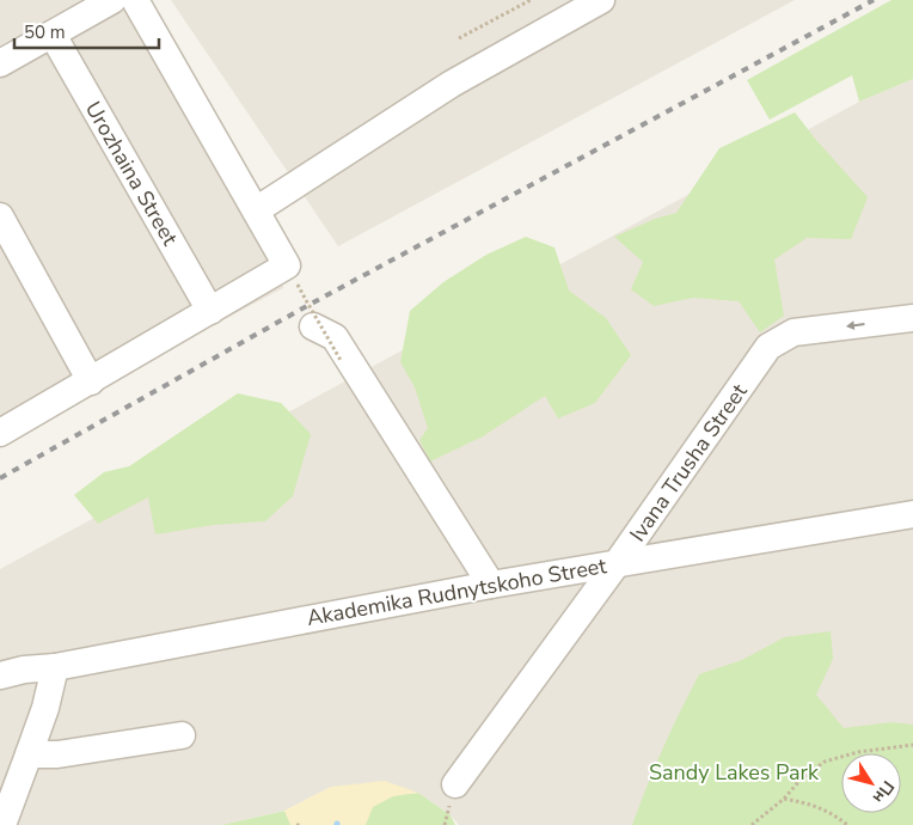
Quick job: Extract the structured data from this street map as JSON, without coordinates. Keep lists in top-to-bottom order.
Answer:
{
  "streets": {
    "street": ["Urozhaina Street", "Ivana Trusha Street", "Akademika Rudnytskoho Street"]
  },
  "crossings": [
    ["Ivana Trusha Street", "Akademika Rudnytskoho Street"]
  ],
  "one_way": ["Ivana Trusha Street"],
  "parks": ["Sandy Lakes Park"],
  "scale_bar": "50 m",
  "north": "bottom right"
}
